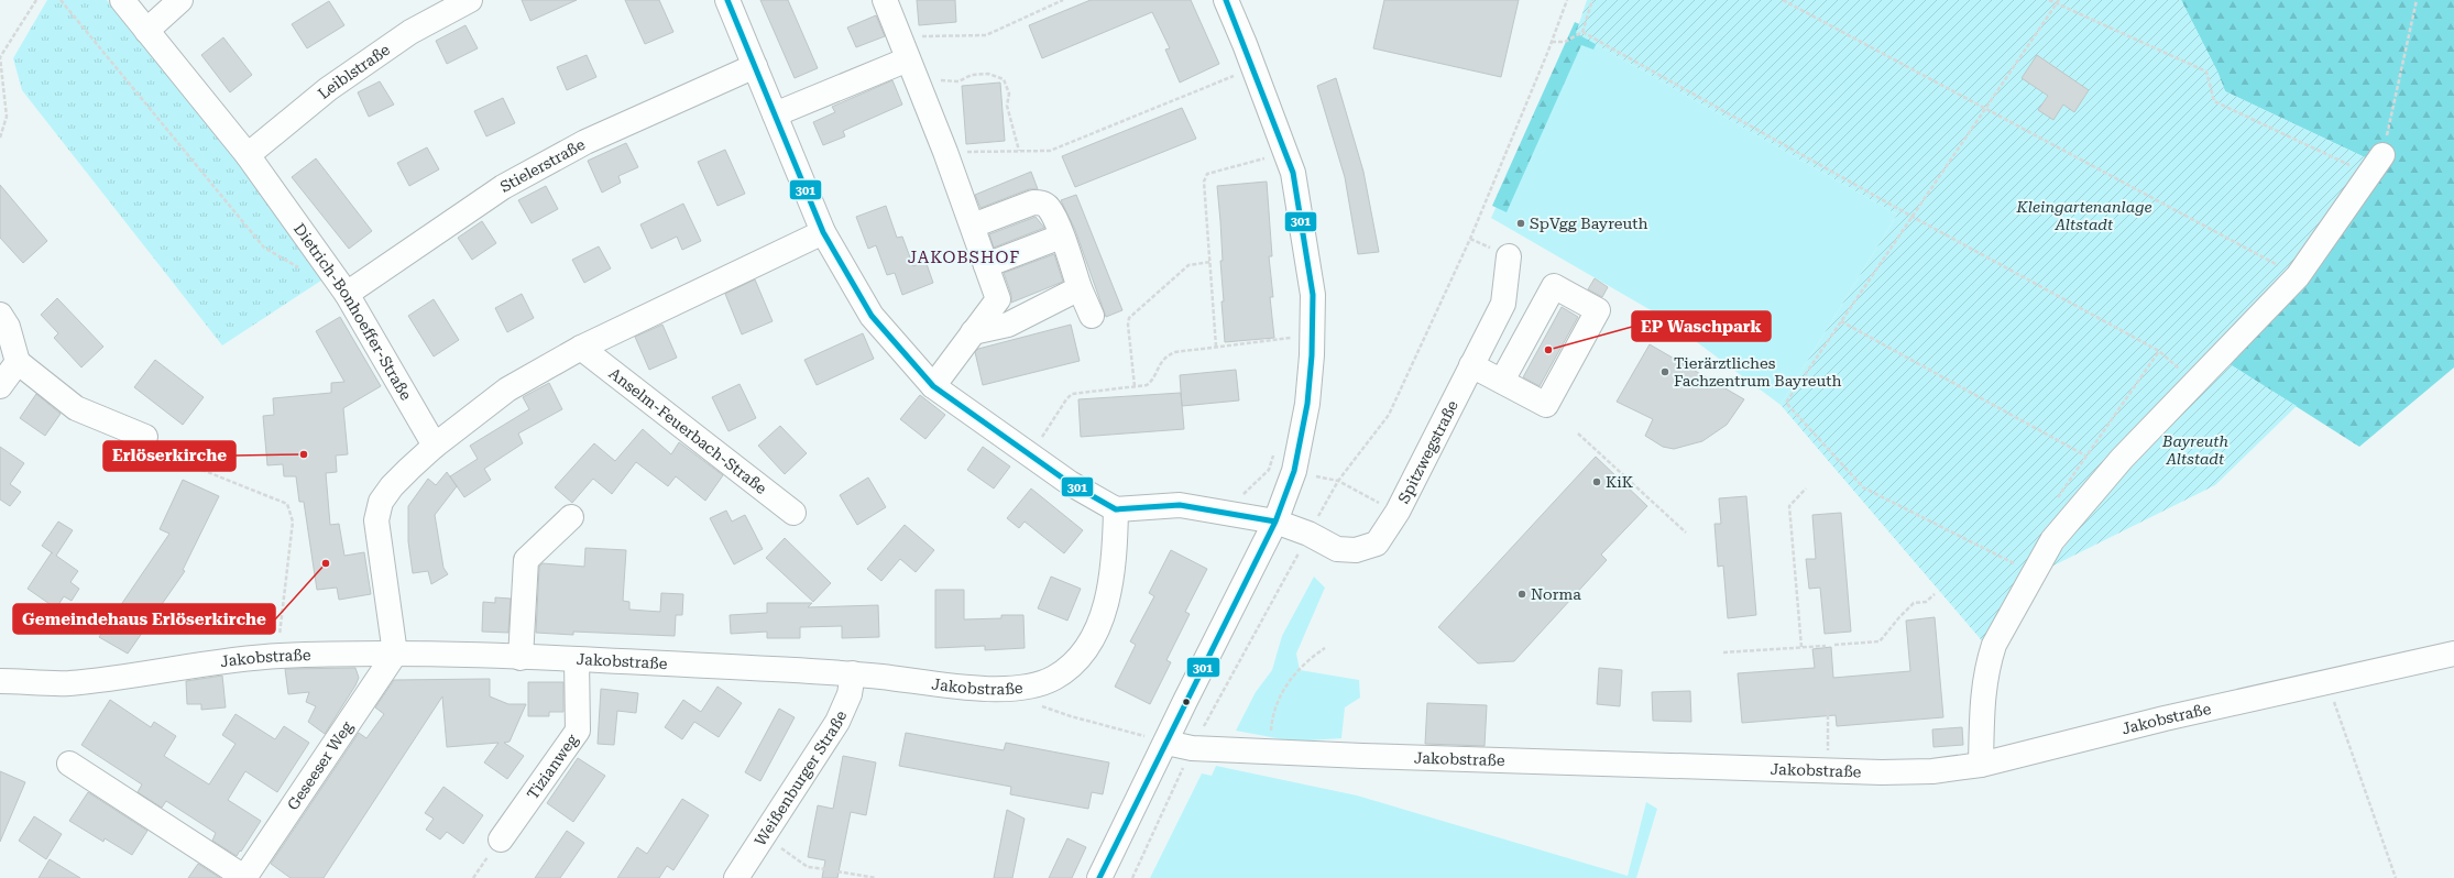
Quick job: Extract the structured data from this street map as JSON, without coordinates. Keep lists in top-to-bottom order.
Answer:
{
  "streets": {
    "street": [
      "Leiblstraße",
      "Stielerstraße",
      "Dietrich-Bonhoeffer-Straße",
      "Anselm-Feuerbach-Straße",
      "Spitzwegstraße",
      "Jakobstraße",
      "Geseeser Weg",
      "Tizianweg",
      "Weißenburger Straße"
    ]
  },
  "crossings": [
    ["Leiblstraße", "Dietrich-Bonhoeffer-Straße"],
    ["Stielerstraße", "Dietrich-Bonhoeffer-Straße"],
    ["Spitzwegstraße", "Jakobstraße"],
    ["Jakobstraße", "Geseeser Weg"],
    ["Jakobstraße", "Tizianweg"],
    ["Jakobstraße", "Weißenburger Straße"]
  ],
  "districts": ["JAKOBSHOF"],
  "parks": ["Kleingartenanlage Altstadt", "Bayreuth Altstadt"],
  "places": [
    "SpVgg Bayreuth",
    "EP Waschpark",
    "Tierärztliches Fachzentrum Bayreuth",
    "Erlöserkirche",
    "KiK",
    "Gemeindehaus Erlöserkirche",
    "Norma"
  ],
  "lines": ["transit line 301"]
}
